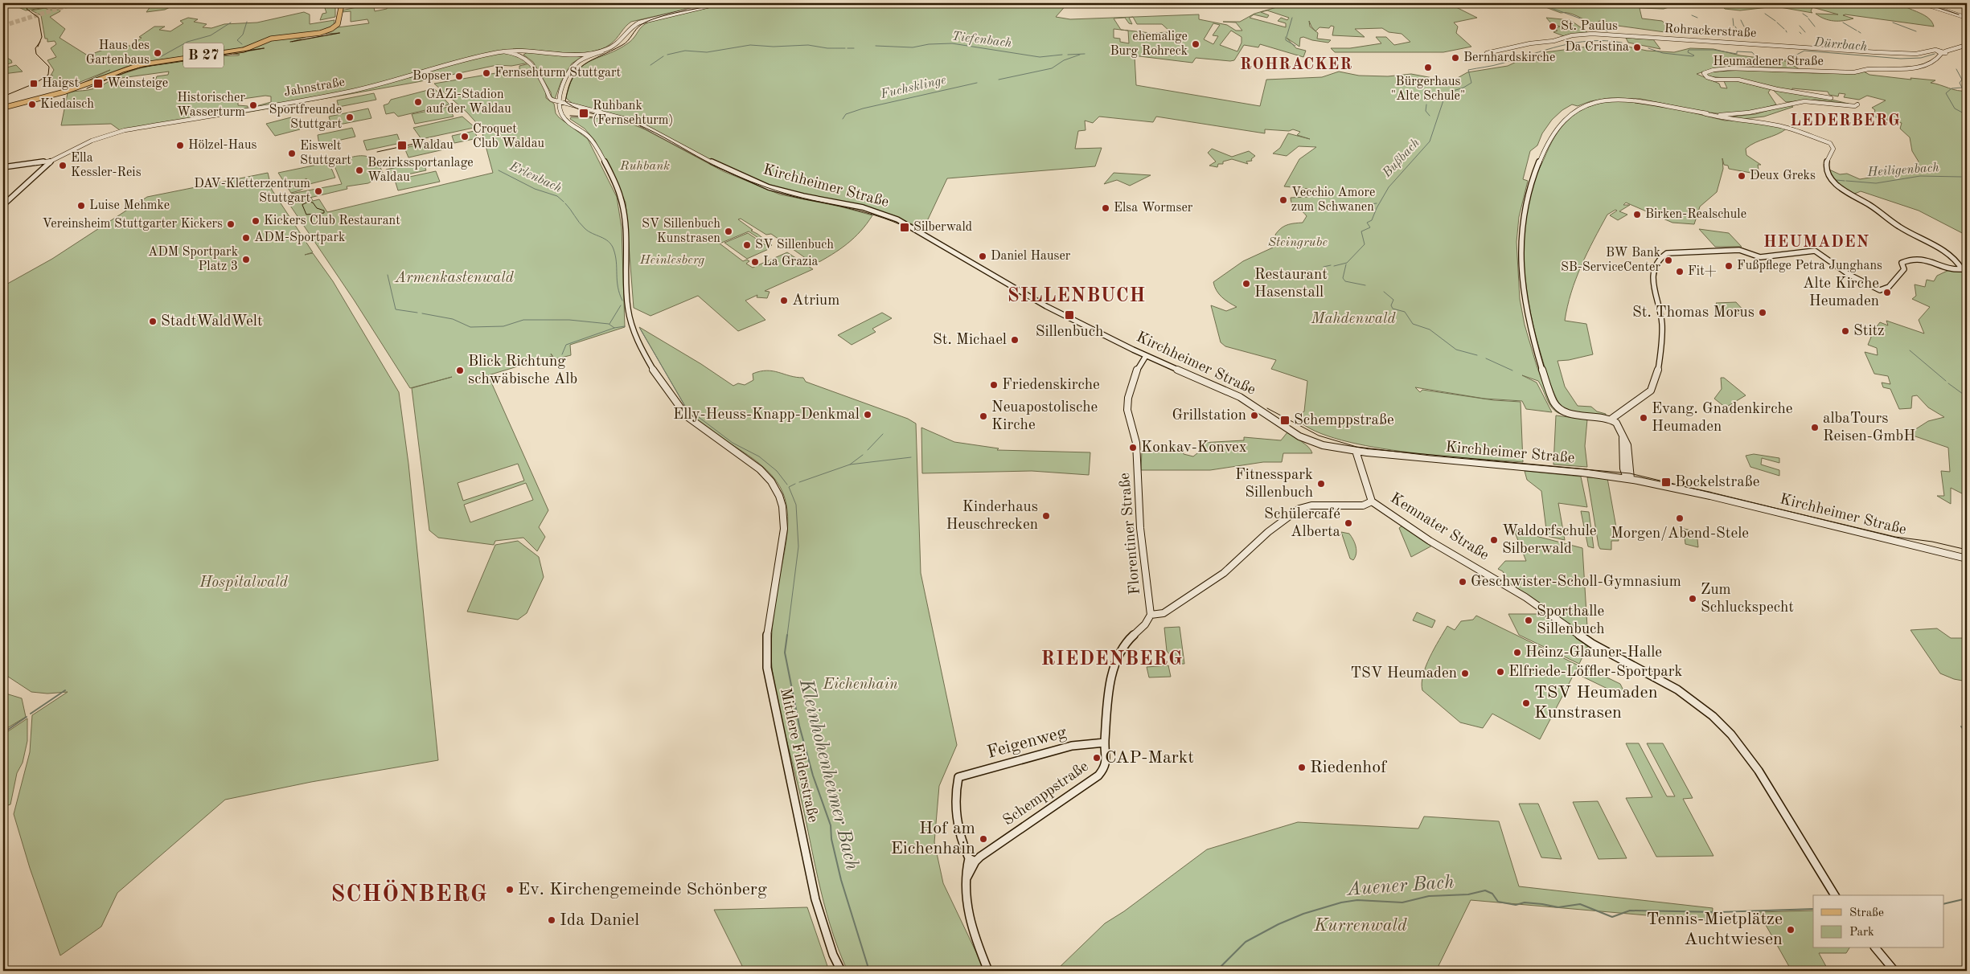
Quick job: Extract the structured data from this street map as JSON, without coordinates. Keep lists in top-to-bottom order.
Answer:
{
  "streets": {
    "main road": [
      "Rohrackerstraße",
      "B 27",
      "Heumadener Straße",
      "Jahnstraße",
      "Kirchheimer Straße",
      "Kemnater Straße",
      "Florentiner Straße",
      "Feigenweg",
      "Mittlere Filderstraße",
      "Schemppstraße"
    ]
  },
  "crossings": [
    ["Rohrackerstraße", "Heumadener Straße"],
    ["Kirchheimer Straße", "Florentiner Straße"],
    ["Florentiner Straße", "Schemppstraße"],
    ["Feigenweg", "Schemppstraße"]
  ],
  "districts": [
    "ROHRACKER",
    "LEDERBERG",
    "HEUMADEN",
    "SILLENBUCH",
    "RIEDENBERG",
    "SCHÖNBERG"
  ],
  "water": [
    "Tiefenbach",
    "Dürrbach",
    "Fuchsklinge",
    "Bußbach",
    "Heiligenbach",
    "Erlenbach",
    "Kleinhohenheimer Bach",
    "Auener Bach"
  ],
  "parks": [
    "Ruhbank",
    "Steingrube",
    "Heinlesberg",
    "Armenkastenwald",
    "Mahdenwald",
    "Hospitalwald",
    "Eichenhain",
    "Kurrenwald"
  ],
  "places": {
    "other": [
      "St. Paulus",
      "ehemalige Burg Rohreck",
      "Da Cristina",
      "Haus des Gartenbaus",
      "Bernhardskirche",
      "Bürgerhaus \"Alte Schule\"",
      "Fernsehturm Stuttgart",
      "Bopser",
      "GAZi-Stadion auf der Waldau",
      "Kiedaisch",
      "Historischer Wasserturm",
      "Sportfreunde Stuttgart",
      "Croquet Club Waldau",
      "Hölzel-Haus",
      "Eiswelt Stuttgart",
      "Ella Kessler-Reis",
      "Bezirkssportanlage Waldau",
      "Deux Greks",
      "DAV-Kletterzentrum Stuttgart",
      "Vecchio Amore zum Schwanen",
      "Luise Mehmke",
      "Elsa Wormser",
      "Birken-Realschule",
      "Kickers Club Restaurant",
      "Vereinsheim Stuttgarter Kickers",
      "SV Sillenbuch Kunstrasen",
      "ADM-Sportpark",
      "SV Sillenbuch",
      "Daniel Hauser",
      "ADM Sportpark Platz 3",
      "BW Bank SB-ServiceCenter",
      "La Grazia",
      "Fußpflege Petra Junghans",
      "Fit+",
      "Restaurant Hasenstall",
      "Alte Kirche Heumaden",
      "Atrium",
      "St. Thomas Morus",
      "StadtWaldWelt",
      "Stitz",
      "St. Michael",
      "Blick Richtung schwäbische Alb",
      "Friedenskirche",
      "Elly-Heuss-Knapp-Denkmal",
      "Grillstation",
      "Neuapostolische Kirche",
      "Evang. Gnadenkirche Heumaden",
      "albaTours Reisen-GmbH",
      "Konkav-Konvex",
      "Fitnesspark Sillenbuch",
      "Kinderhaus Heuschrecken",
      "Morgen/Abend-Stele",
      "Schülercafé Alberta",
      "Waldorfschule Silberwald",
      "Geschwister-Scholl-Gymnasium",
      "Zum Schluckspecht",
      "Sporthalle Sillenbuch",
      "Heinz-Glauner-Halle",
      "Elfriede-Löffler-Sportpark",
      "TSV Heumaden",
      "TSV Heumaden Kunstrasen",
      "CAP-Markt",
      "Riedenhof",
      "Hof am Eichenhain",
      "Ev. Kirchengemeinde Schönberg",
      "Ida Daniel",
      "Tennis-Mietplätze Auchtwiesen"
    ],
    "transit": [
      "Haigst",
      "Weinsteige",
      "Ruhbank (Fernsehturm)",
      "Waldau",
      "Silberwald",
      "Sillenbuch",
      "Schemppstraße",
      "Bockelstraße"
    ]
  },
  "legend": ["Straße", "Park"]
}
